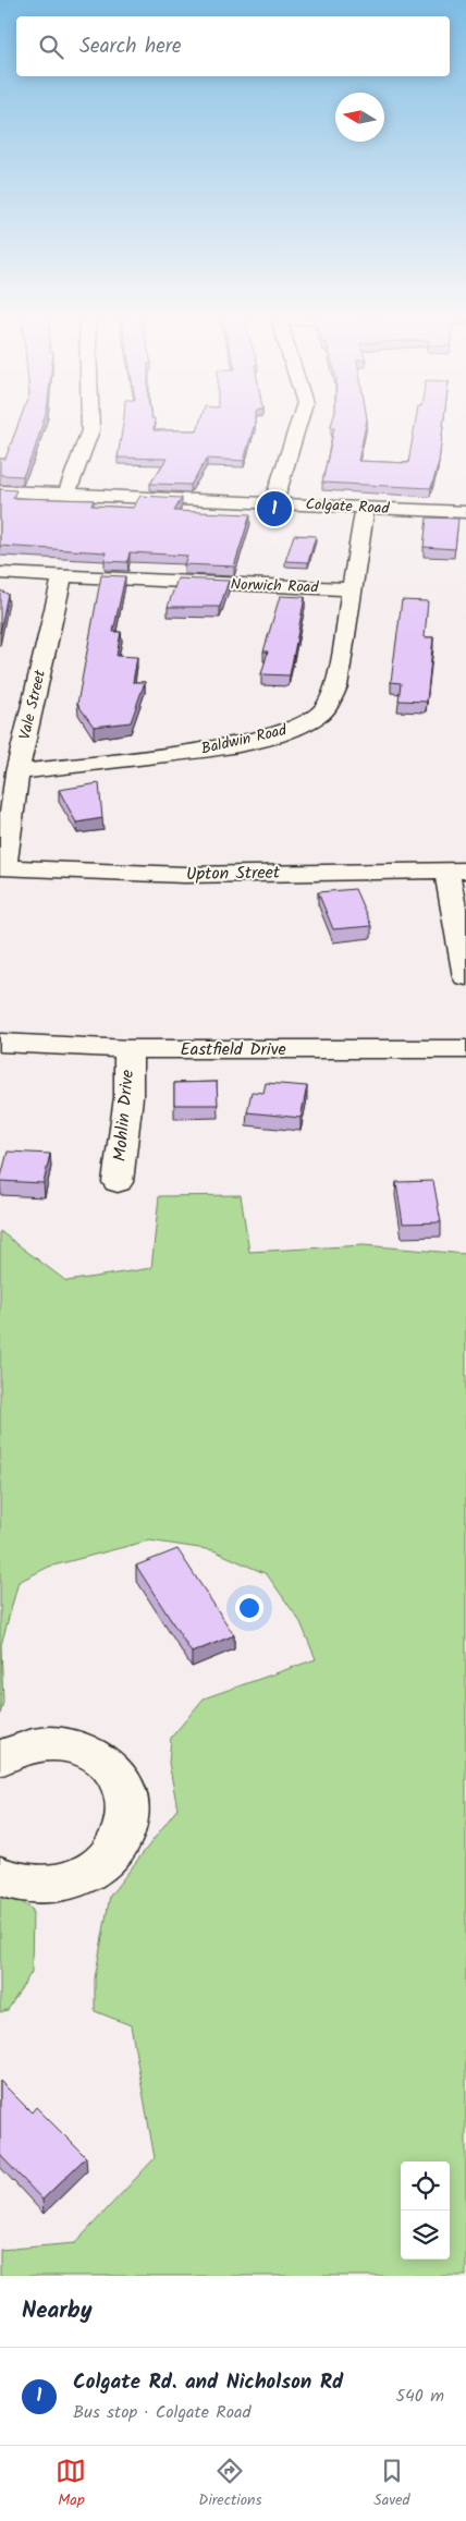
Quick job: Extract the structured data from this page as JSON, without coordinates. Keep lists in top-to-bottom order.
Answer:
{
  "streets": {
    "street": [
      "Colgate Road",
      "Norwich Road",
      "Vale Street",
      "Baldwin Road",
      "Upton Street",
      "Eastfield Drive",
      "Mohlin Drive"
    ]
  },
  "crossings": [
    ["Colgate Road", "Baldwin Road"],
    ["Norwich Road", "Vale Street"],
    ["Norwich Road", "Baldwin Road"],
    ["Vale Street", "Baldwin Road"],
    ["Vale Street", "Upton Street"],
    ["Eastfield Drive", "Mohlin Drive"]
  ],
  "north": "left",
  "page": {
    "search": "Search here",
    "pins": "1",
    "heading": "Nearby",
    "list": [
      {
        "mark": "1",
        "name": "Colgate Rd. and Nicholson Rd",
        "note": "Bus stop · Colgate Road",
        "value": "540 m"
      }
    ],
    "nav": ["Map", "Directions", "Saved"]
  }
}
